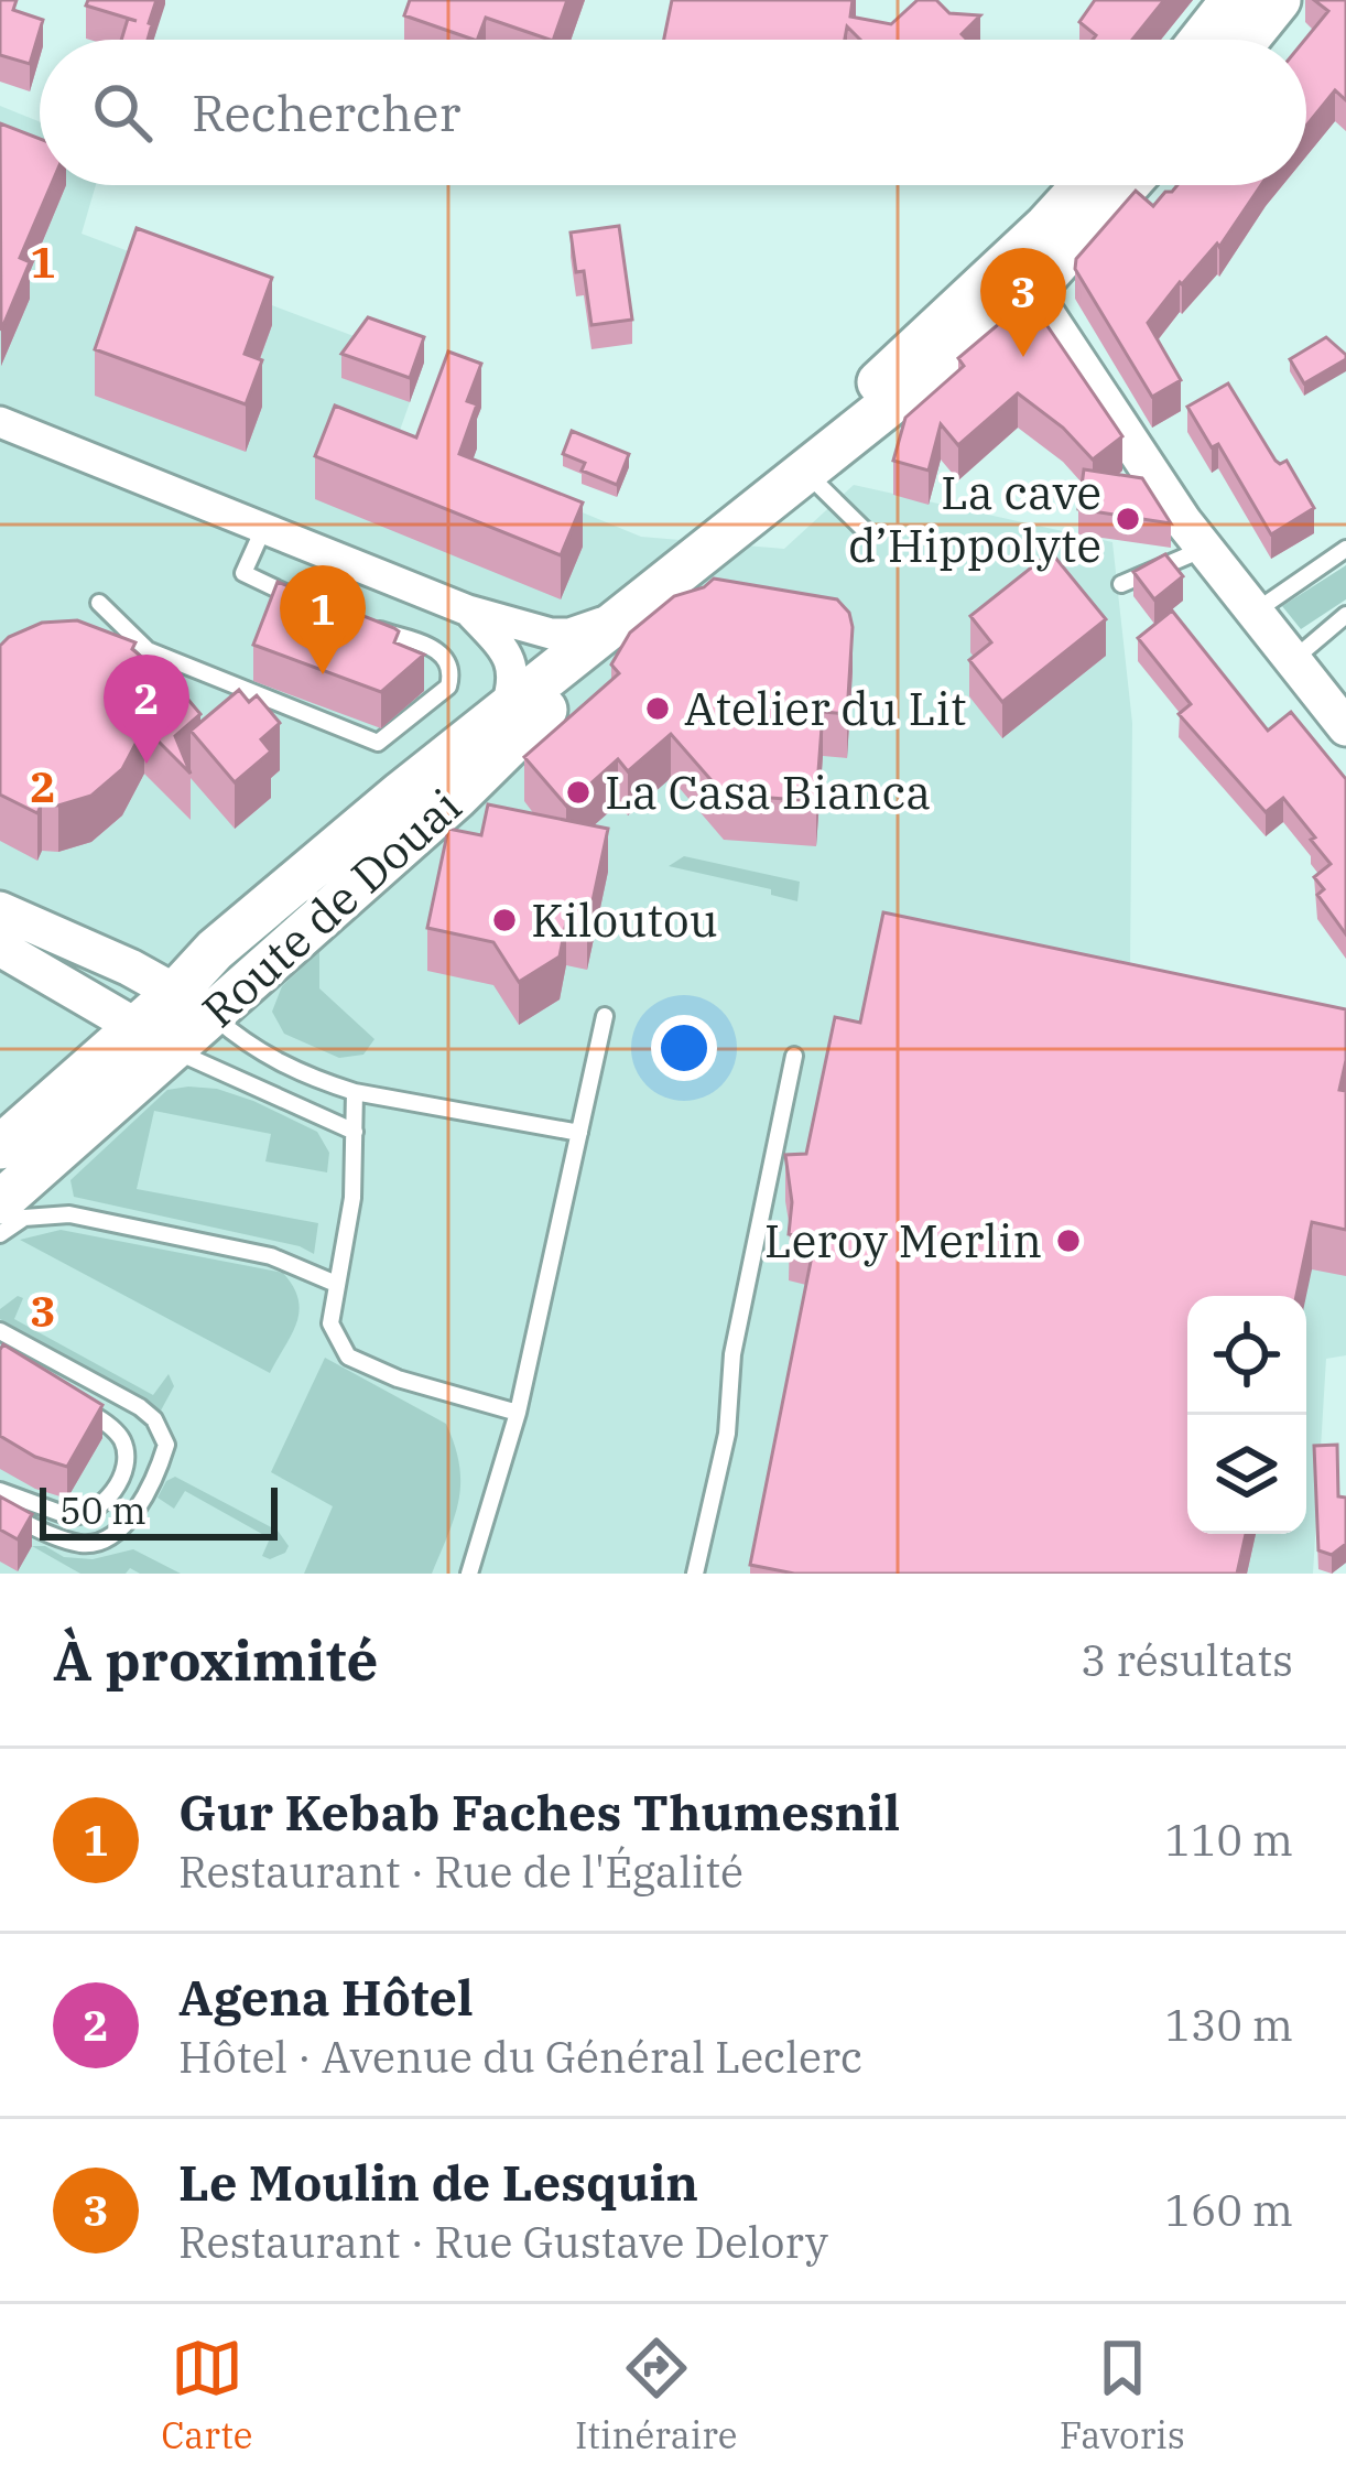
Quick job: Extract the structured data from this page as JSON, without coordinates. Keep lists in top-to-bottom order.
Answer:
{
  "streets": {
    "main road": ["Route de Douai"]
  },
  "places": [
    "La cave d’Hippolyte",
    "Atelier du Lit",
    "La Casa Bianca",
    "Kiloutou",
    "Leroy Merlin"
  ],
  "scale_bar": "50 m",
  "page": {
    "search": "Rechercher",
    "pins": ["3", "1", "2"],
    "scale": "50 m",
    "heading": ["À proximité", "3 résultats"],
    "list": [
      {
        "mark": "1",
        "name": "Gur Kebab Faches Thumesnil",
        "note": "Restaurant · Rue de l'Égalité",
        "value": "110 m"
      },
      {
        "mark": "2",
        "name": "Agena Hôtel",
        "note": "Hôtel · Avenue du Général Leclerc",
        "value": "130 m"
      },
      {
        "mark": "3",
        "name": "Le Moulin de Lesquin",
        "note": "Restaurant · Rue Gustave Delory",
        "value": "160 m"
      }
    ],
    "nav": ["Carte", "Itinéraire", "Favoris"]
  },
  "grid": {
    "rows": ["1", "2", "3"]
  }
}
